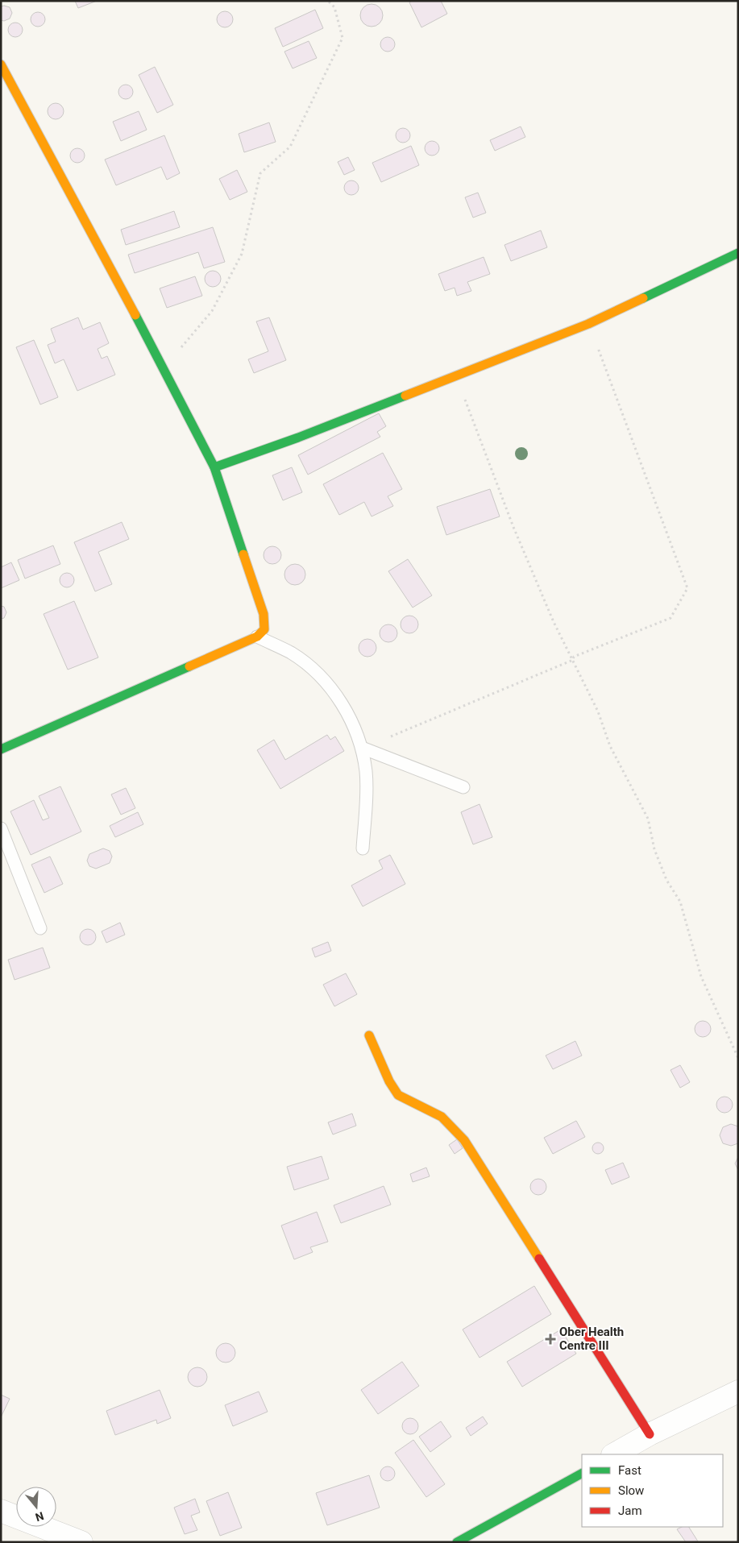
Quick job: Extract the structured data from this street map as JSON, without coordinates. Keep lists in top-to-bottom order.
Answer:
{
  "places": {
    "health": ["Ober Health Centre III"]
  },
  "legend": ["Fast", "Slow", "Jam"],
  "north": "bottom"
}
